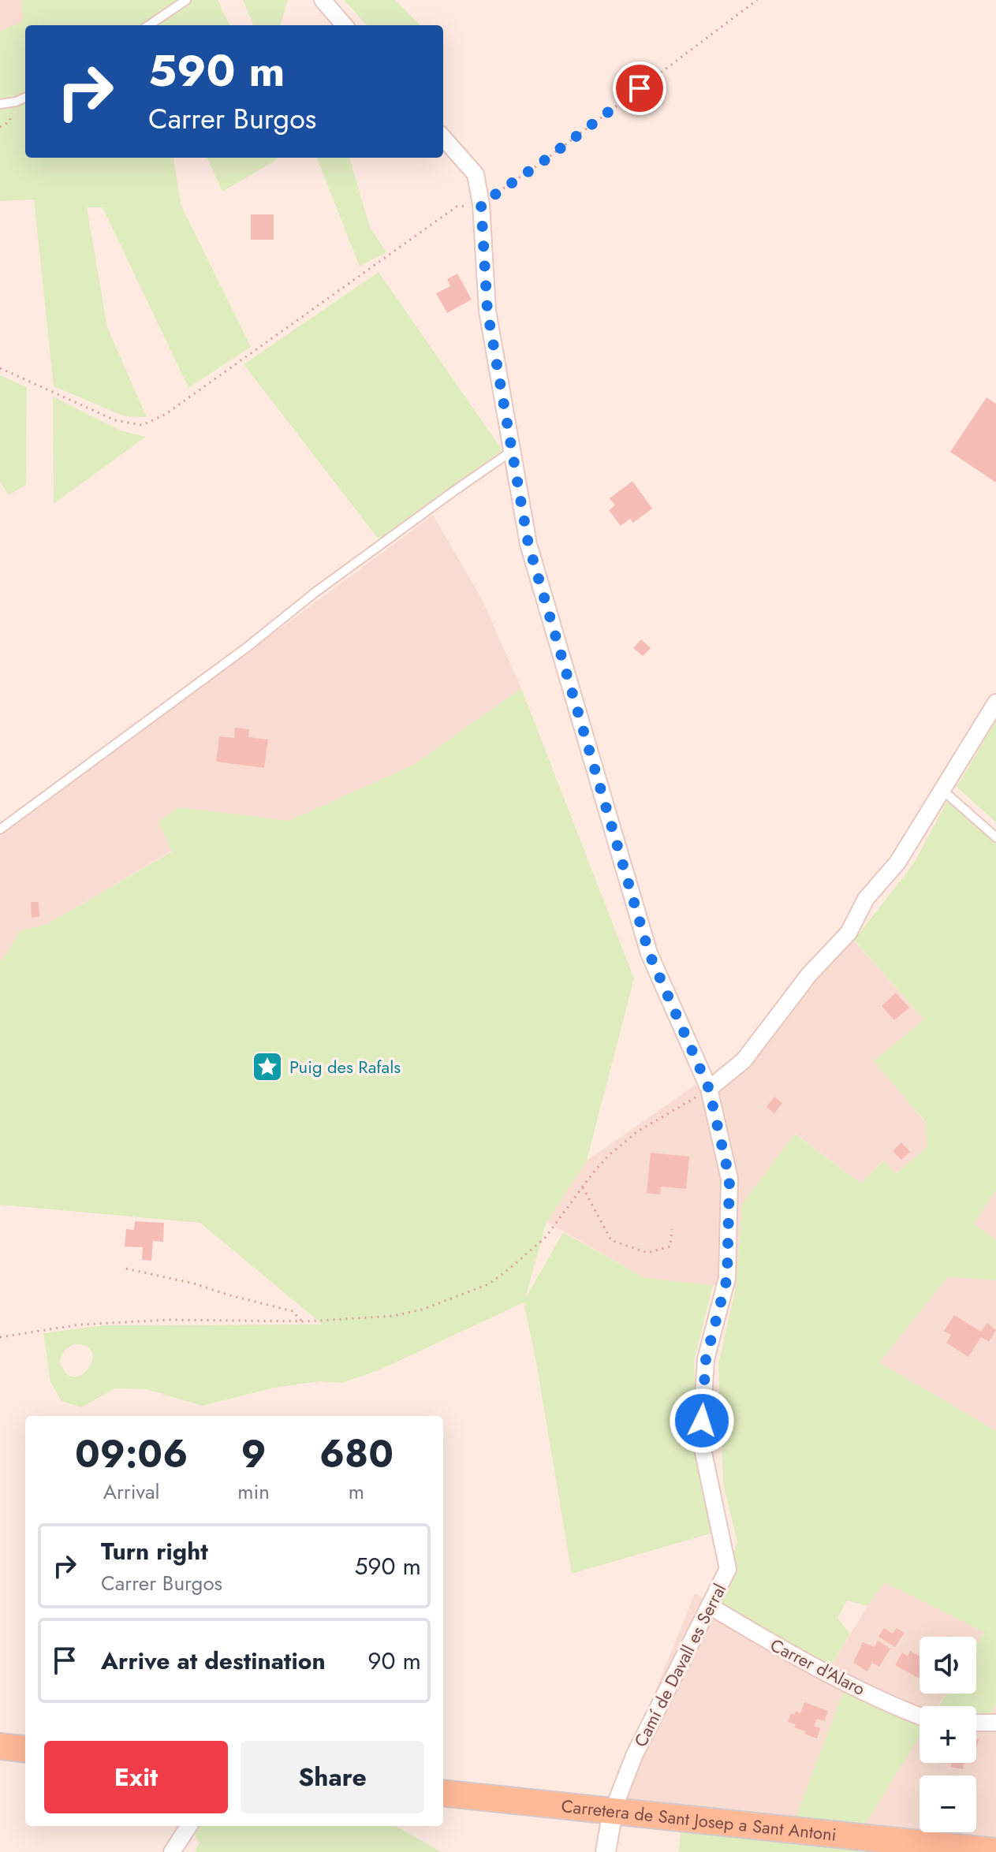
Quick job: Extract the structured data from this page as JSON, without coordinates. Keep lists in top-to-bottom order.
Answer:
{
  "streets": {
    "main road": ["Carretera de Sant Josep a Sant Antoni"],
    "street": ["Camí de Davall es Serral", "Carrer d'Alaro"]
  },
  "crossings": [
    ["Camí de Davall es Serral", "Carrer d'Alaro"],
    ["Camí de Davall es Serral", "Carretera de Sant Josep a Sant Antoni"]
  ],
  "places": {
    "place": ["Puig des Rafals"]
  },
  "page": {
    "turn": ["590 m", "Carrer Burgos"],
    "eta": [
      "09:06",
      "Arrival",
      "9",
      "min",
      "680",
      "m"
    ],
    "list": [
      {
        "name": "Turn right",
        "note": "Carrer Burgos",
        "value": "590 m"
      },
      {
        "name": "Arrive at destination",
        "value": "90 m"
      }
    ],
    "map_buttons": ["+", "−"],
    "buttons": ["Exit", "Share"]
  }
}
